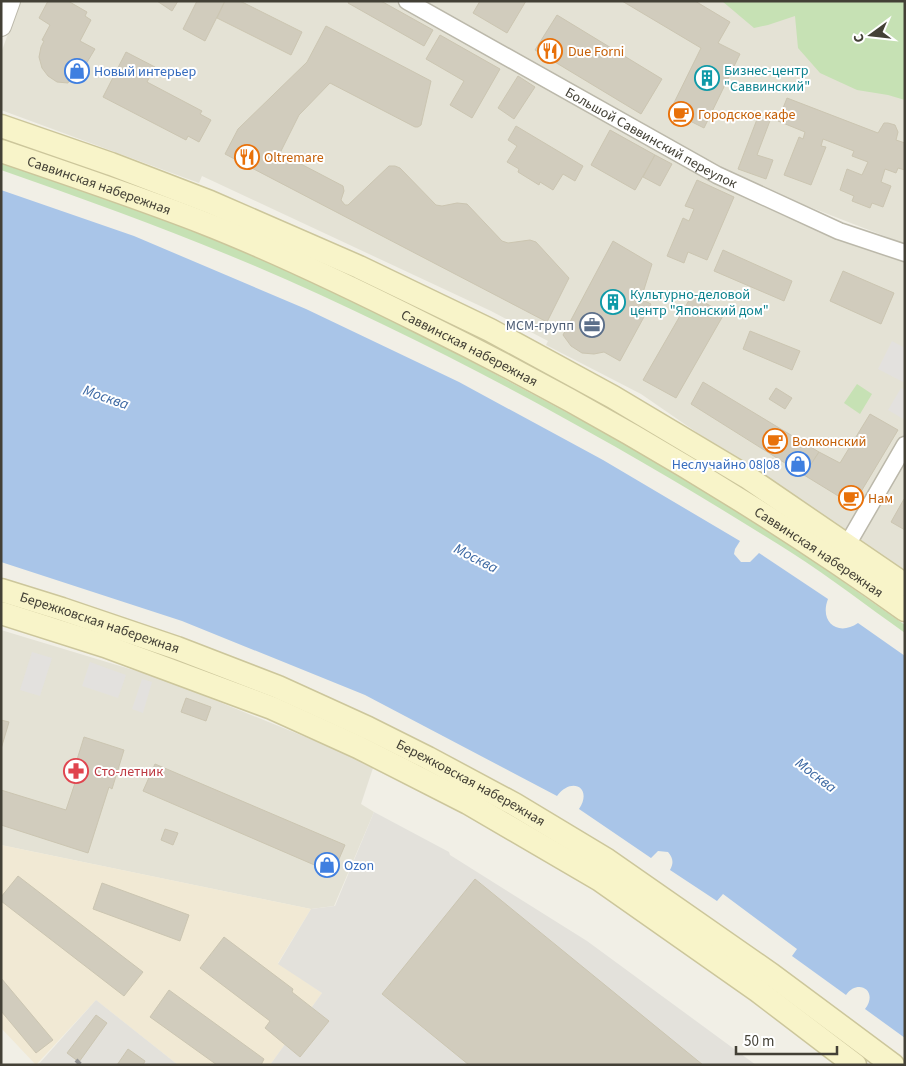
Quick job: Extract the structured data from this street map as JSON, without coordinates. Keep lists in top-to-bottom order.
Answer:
{
  "streets": {
    "main road": ["Саввинская набережная", "Бережковская набережная"],
    "street": ["Большой Саввинский переулок"]
  },
  "water": ["Москва"],
  "places": {
    "restaurant": ["Due Forni", "Oltremare"],
    "shop": ["Новый интерьер", "Неслучайно 08|08", "Ozon"],
    "building": ["Бизнес-центр \"Саввинский\"", "Культурно-деловой центр \"Японский дом\""],
    "cafe": ["Городское кафе", "Волконский", "Нам"],
    "office": ["МСМ-групп"],
    "pharmacy": ["Сто-летник"]
  },
  "scale_bar": "50 m",
  "north": "left"
}
